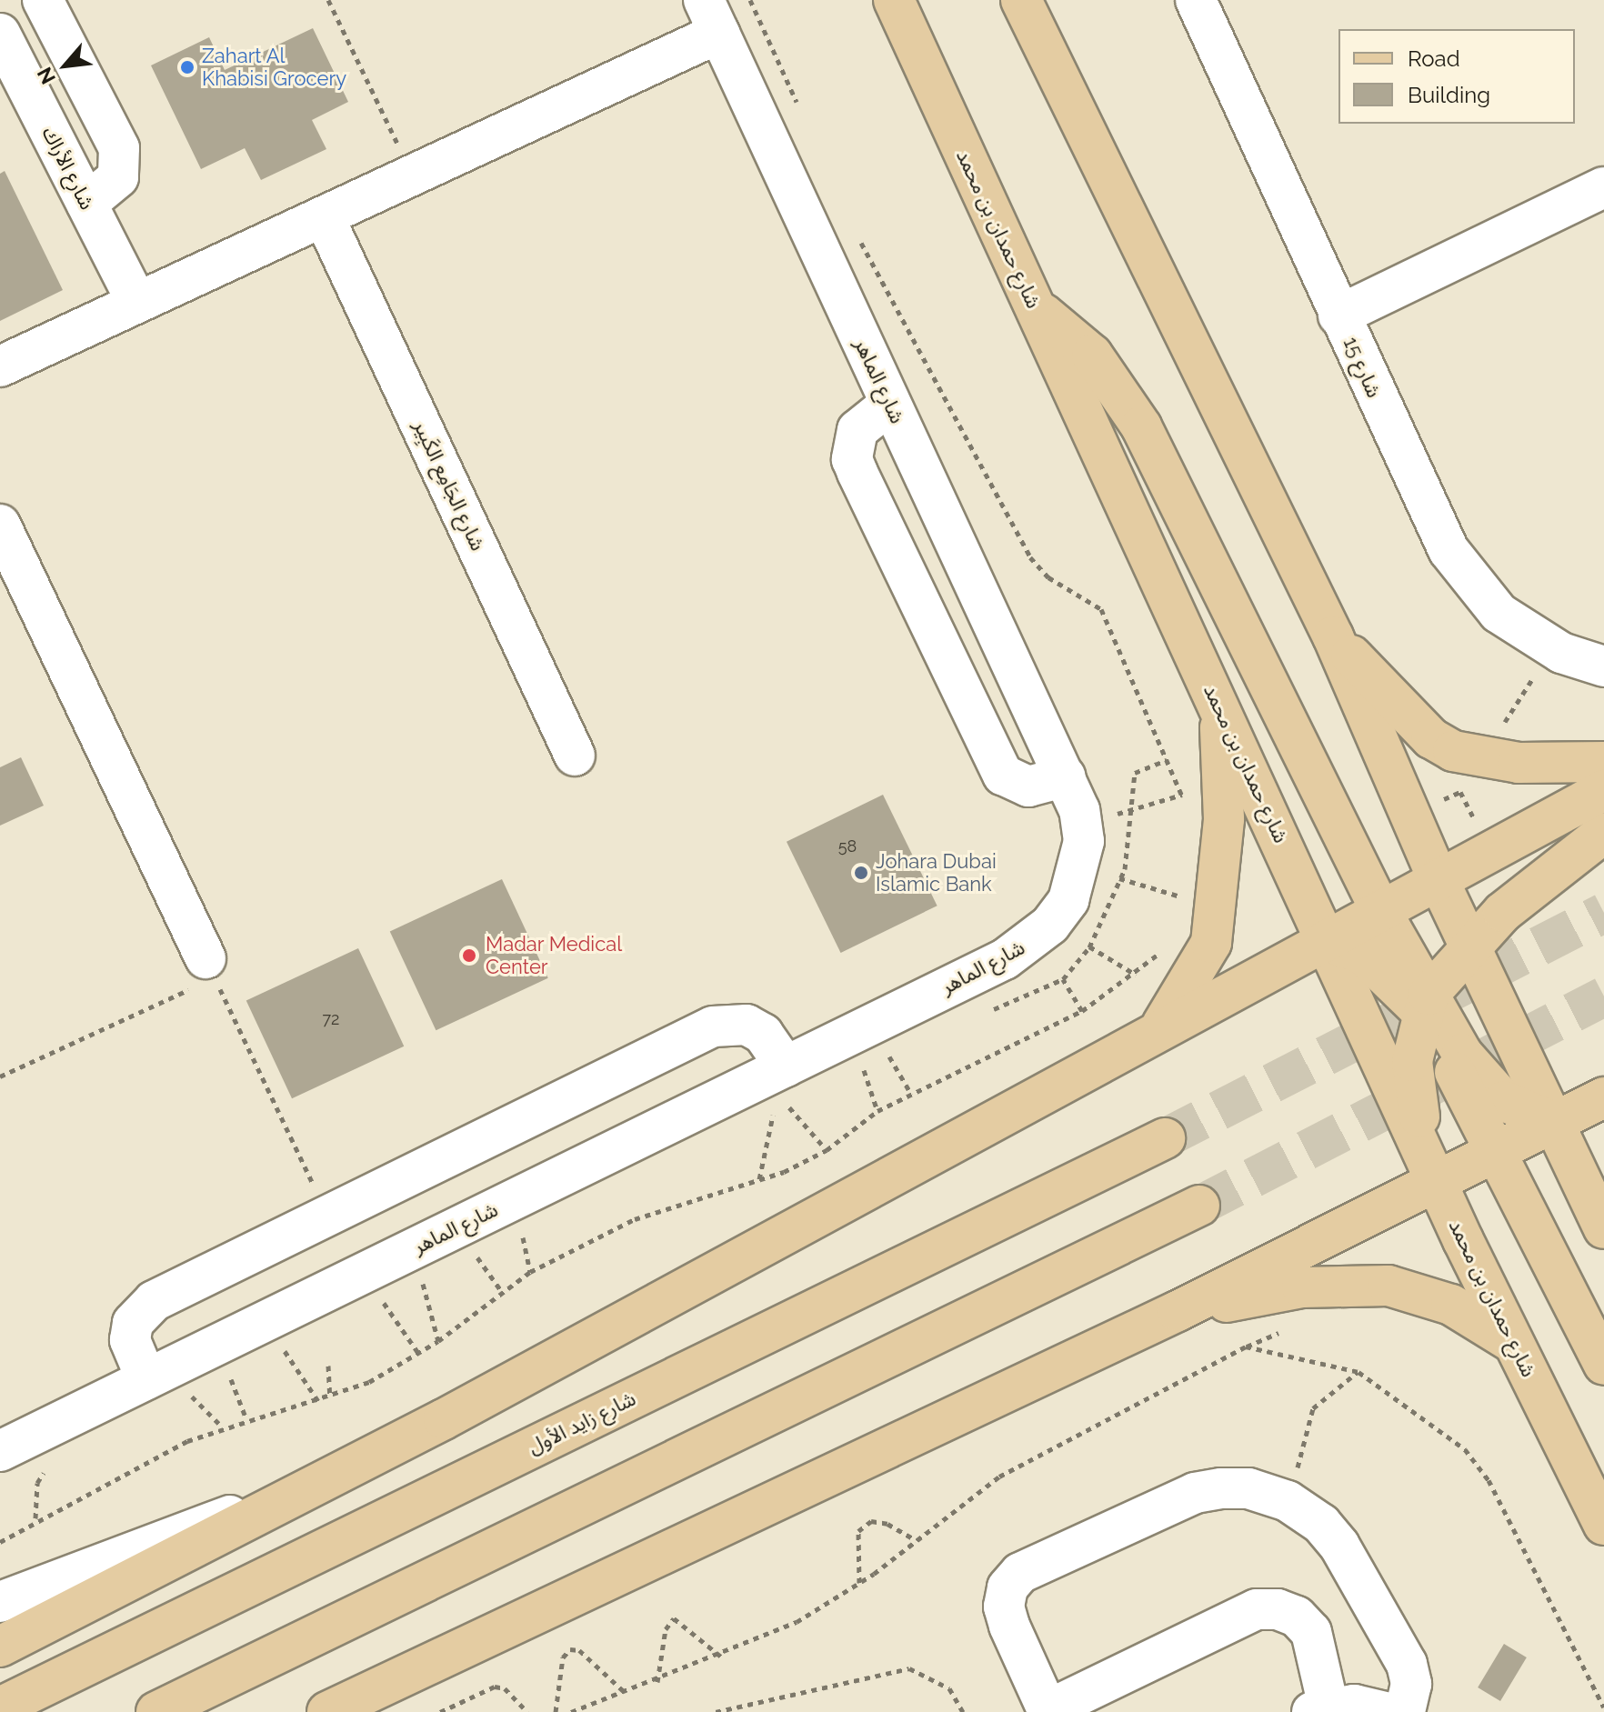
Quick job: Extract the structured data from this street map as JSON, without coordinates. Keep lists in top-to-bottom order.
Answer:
{
  "streets": {
    "main road": ["شارع حمدان بن محمد", "شارع زايد الأول"],
    "street": [
      "شارع الأراك",
      "شارع 15",
      "شارع الماهر",
      "شارع الجَامِع الكَبِير"
    ]
  },
  "places": ["Zahart Al Khabisi Grocery", "Johara Dubai Islamic Bank", "Madar Medical Center"],
  "house_numbers": ["58", "72"],
  "legend": ["Road", "Building"],
  "north": "bottom left"
}
